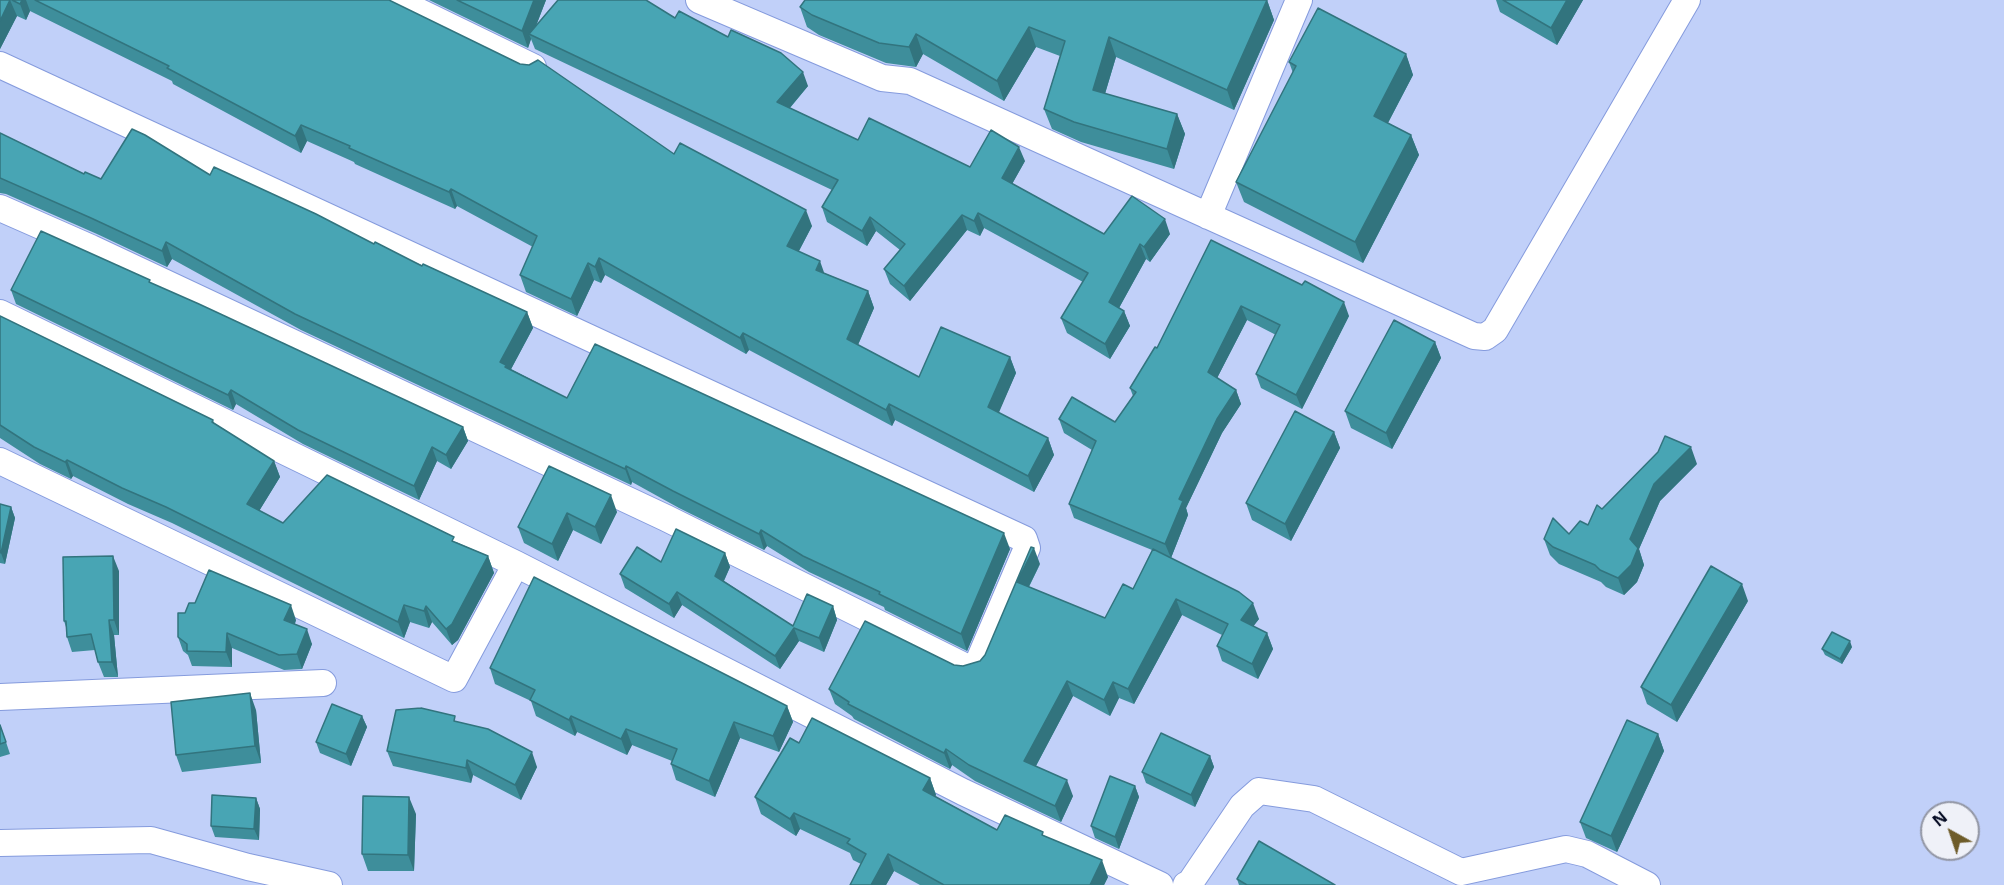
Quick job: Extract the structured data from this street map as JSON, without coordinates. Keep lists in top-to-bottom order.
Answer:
{
  "north": "top left"
}
